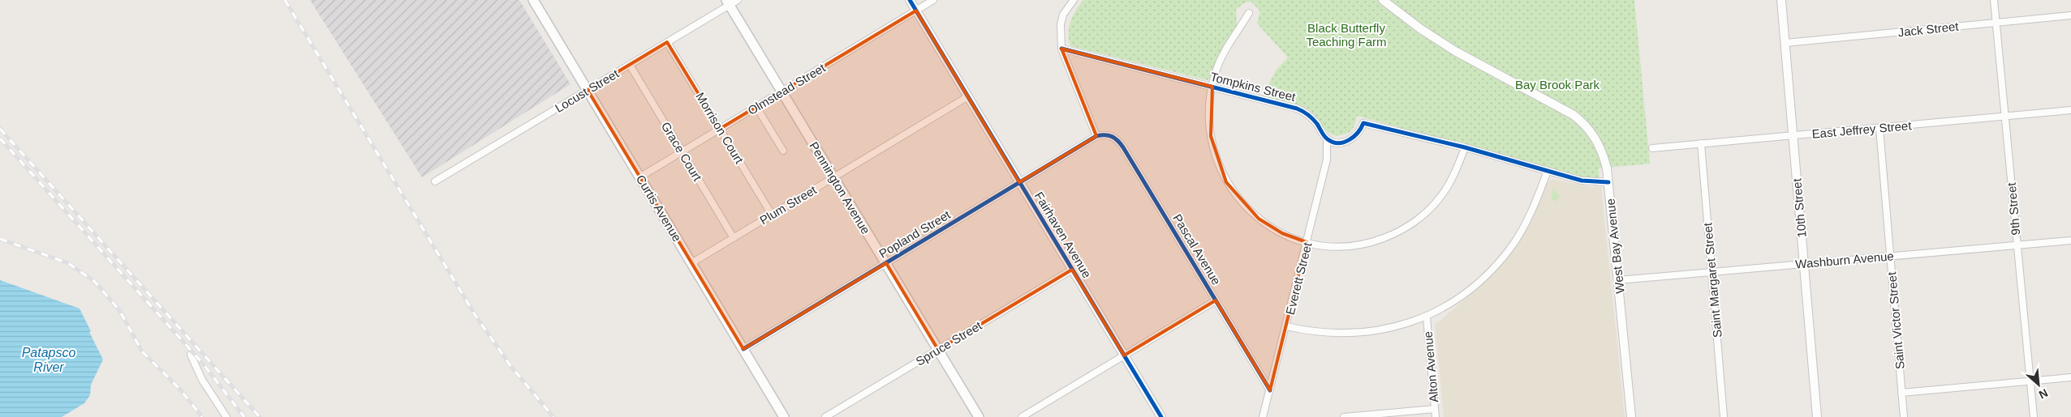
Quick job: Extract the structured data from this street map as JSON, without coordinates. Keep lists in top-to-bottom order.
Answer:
{
  "streets": {
    "main road": ["Pennington Avenue", "Curtis Avenue"],
    "street": [
      "Jack Street",
      "Tompkins Street",
      "Olmstead Street",
      "Locust Street",
      "Morrison Court",
      "East Jeffrey Street",
      "Grace Court",
      "Plum Street",
      "10th Street",
      "9th Street",
      "Popland Street",
      "Fairhaven Avenue",
      "West Bay Avenue",
      "Pascal Avenue",
      "Washburn Avenue",
      "Everett Street",
      "Saint Margaret Street",
      "Saint Victor Street",
      "Spruce Street",
      "Alton Avenue"
    ]
  },
  "crossings": [
    ["Jack Street", "10th Street"],
    ["Jack Street", "9th Street"],
    ["Tompkins Street", "Everett Street"],
    ["Olmstead Street", "Morrison Court"],
    ["Olmstead Street", "Grace Court"],
    ["Olmstead Street", "Pennington Avenue"],
    ["Olmstead Street", "Curtis Avenue"],
    ["Olmstead Street", "Fairhaven Avenue"],
    ["Locust Street", "Morrison Court"],
    ["Locust Street", "Grace Court"],
    ["Locust Street", "Pennington Avenue"],
    ["Locust Street", "Curtis Avenue"],
    ["Morrison Court", "Plum Street"],
    ["East Jeffrey Street", "10th Street"],
    ["East Jeffrey Street", "9th Street"],
    ["East Jeffrey Street", "Saint Margaret Street"],
    ["East Jeffrey Street", "Saint Victor Street"],
    ["Grace Court", "Plum Street"],
    ["Pennington Avenue", "Plum Street"],
    ["Pennington Avenue", "Popland Street"],
    ["Pennington Avenue", "Spruce Street"],
    ["Plum Street", "Curtis Avenue"],
    ["Plum Street", "Fairhaven Avenue"],
    ["Curtis Avenue", "Popland Street"],
    ["10th Street", "Washburn Avenue"],
    ["9th Street", "Washburn Avenue"],
    ["Popland Street", "Fairhaven Avenue"],
    ["Popland Street", "Pascal Avenue"],
    ["Fairhaven Avenue", "Spruce Street"],
    ["West Bay Avenue", "Washburn Avenue"],
    ["Pascal Avenue", "Everett Street"],
    ["Washburn Avenue", "Saint Margaret Street"],
    ["Washburn Avenue", "Saint Victor Street"]
  ],
  "water": ["Patapsco River"],
  "parks": ["Black Butterfly Teaching Farm", "Bay Brook Park"],
  "north": "bottom right"
}
